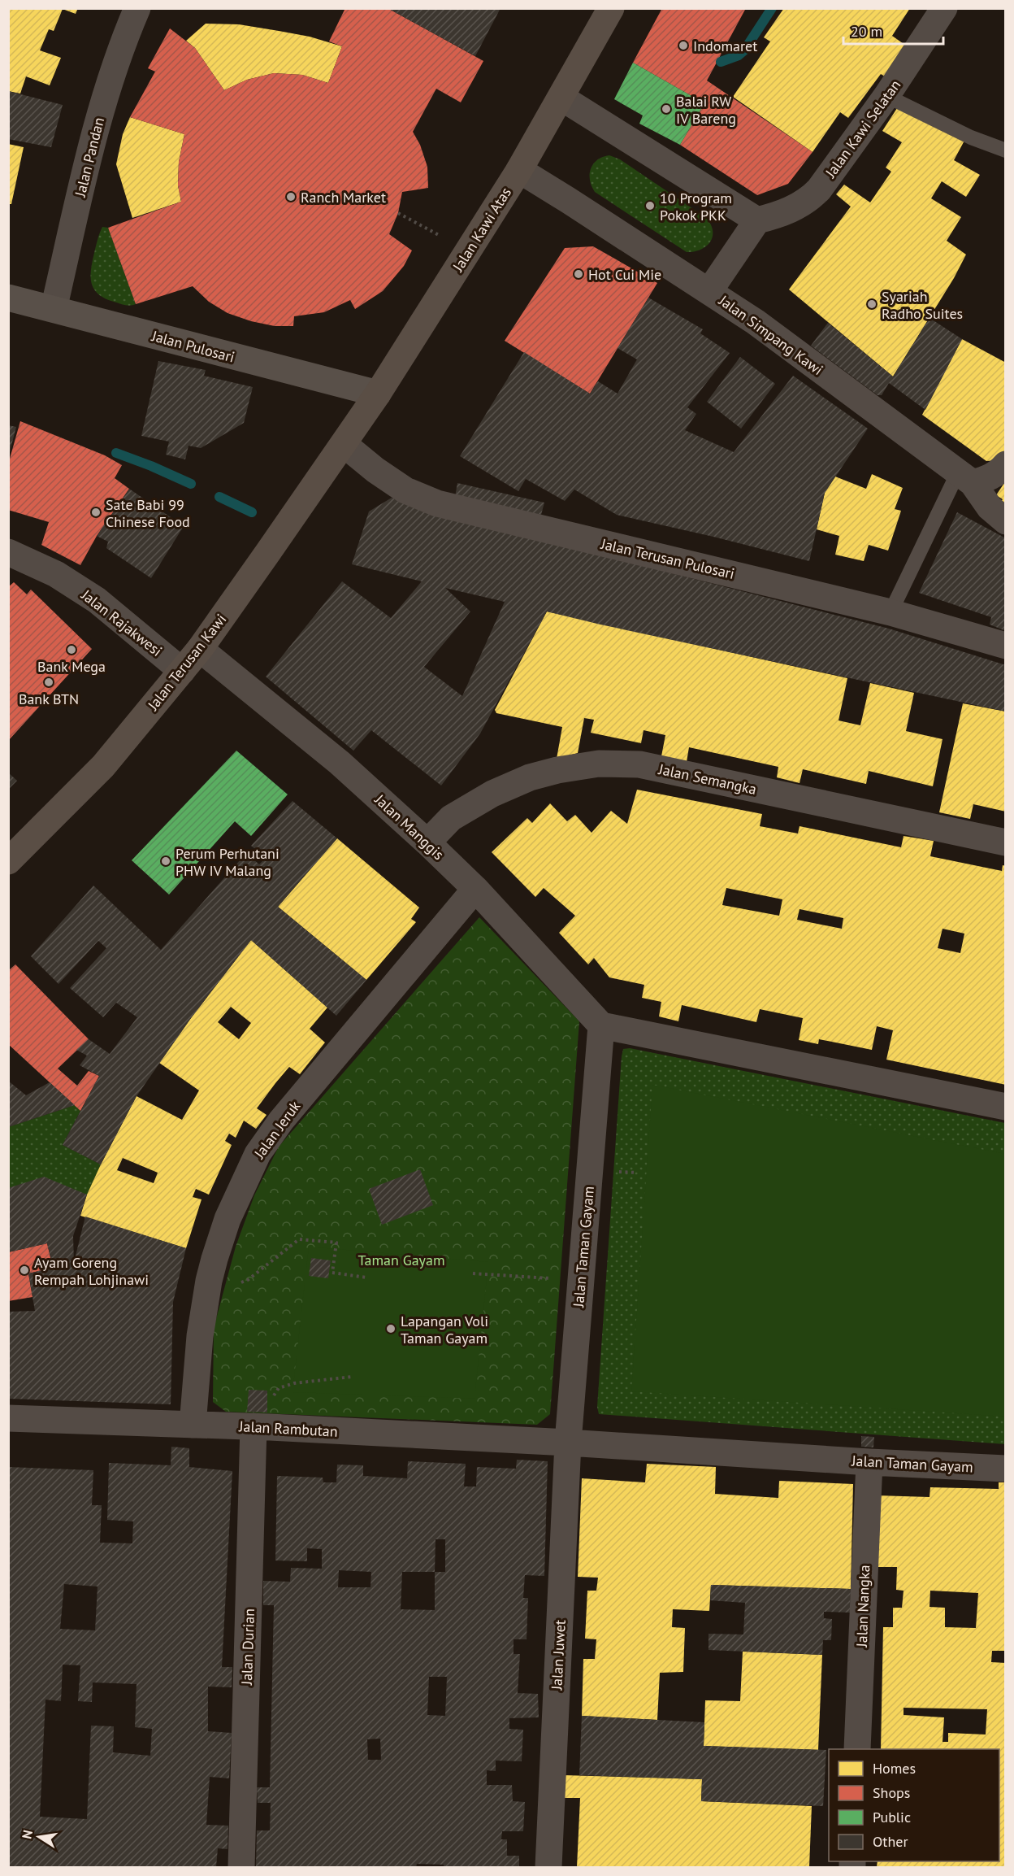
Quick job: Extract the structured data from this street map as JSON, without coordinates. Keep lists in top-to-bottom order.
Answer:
{
  "streets": {
    "main road": ["Jalan Kawi Atas", "Jalan Pulosari", "Jalan Terusan Kawi"],
    "street": [
      "Jalan Kawi Selatan",
      "Jalan Pandan",
      "Jalan Simpang Kawi",
      "Jalan Terusan Pulosari",
      "Jalan Rajakwesi",
      "Jalan Semangka",
      "Jalan Manggis",
      "Jalan Jeruk",
      "Jalan Taman Gayam",
      "Jalan Rambutan",
      "Jalan Nangka",
      "Jalan Durian",
      "Jalan Juwet"
    ]
  },
  "crossings": [
    ["Jalan Pandan", "Jalan Pulosari"],
    ["Jalan Kawi Atas", "Jalan Simpang Kawi"],
    ["Jalan Kawi Atas", "Jalan Pulosari"],
    ["Jalan Kawi Atas", "Jalan Terusan Pulosari"],
    ["Jalan Kawi Atas", "Jalan Terusan Kawi"],
    ["Jalan Terusan Pulosari", "Jalan Terusan Kawi"],
    ["Jalan Rajakwesi", "Jalan Terusan Kawi"],
    ["Jalan Terusan Kawi", "Jalan Manggis"],
    ["Jalan Semangka", "Jalan Manggis"],
    ["Jalan Manggis", "Jalan Jeruk"],
    ["Jalan Manggis", "Jalan Taman Gayam"],
    ["Jalan Jeruk", "Jalan Rambutan"],
    ["Jalan Taman Gayam", "Jalan Rambutan"],
    ["Jalan Taman Gayam", "Jalan Nangka"],
    ["Jalan Taman Gayam", "Jalan Juwet"],
    ["Jalan Rambutan", "Jalan Durian"],
    ["Jalan Rambutan", "Jalan Juwet"]
  ],
  "parks": ["Taman Gayam"],
  "places": [
    "Indomaret",
    "Balai RW IV Bareng",
    "Ranch Market",
    "10 Program Pokok PKK",
    "Hot Cui Mie",
    "Syariah Radho Suites",
    "Sate Babi 99 Chinese Food",
    "Bank Mega",
    "Bank BTN",
    "Perum Perhutani PHW IV Malang",
    "Ayam Goreng Rempah Lohjinawi",
    "Lapangan Voli Taman Gayam"
  ],
  "legend": [
    "Homes",
    "Shops",
    "Public",
    "Other"
  ],
  "scale_bar": "20 m",
  "north": "left"
}
